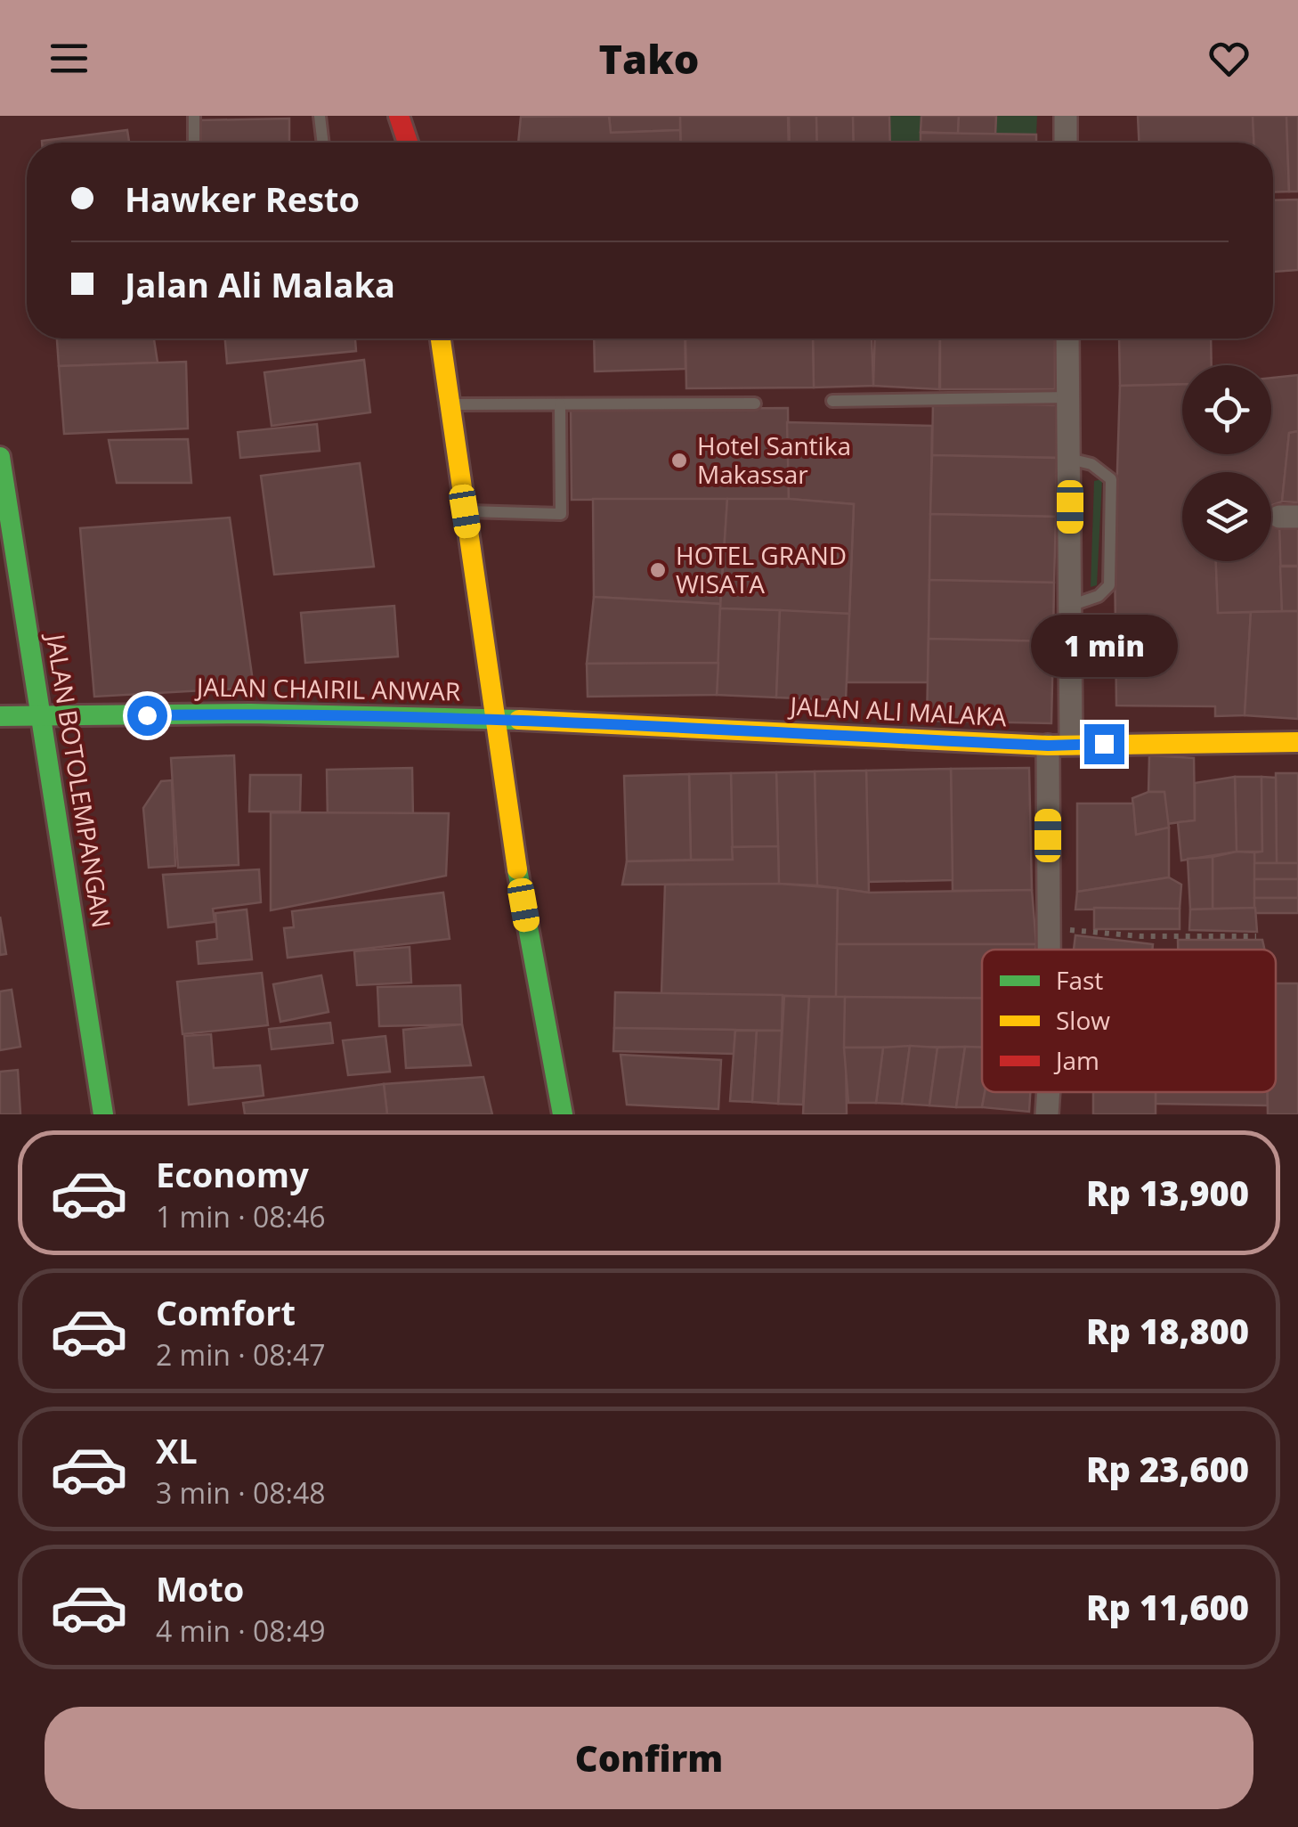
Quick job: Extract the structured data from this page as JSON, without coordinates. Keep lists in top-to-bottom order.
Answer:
{
  "streets": {
    "street": ["JALAN CHAIRIL ANWAR", "JALAN ALI MALAKA", "JALAN BOTOLEMPANGAN"]
  },
  "crossings": [
    ["JALAN CHAIRIL ANWAR", "JALAN ALI MALAKA"],
    ["JALAN CHAIRIL ANWAR", "JALAN BOTOLEMPANGAN"]
  ],
  "places": ["Hotel Santika Makassar", "HOTEL GRAND WISATA"],
  "legend": ["Fast", "Slow", "Jam"],
  "page": {
    "header": "Tako",
    "banner": ["Hawker Resto", "Jalan Ali Malaka"],
    "bubble": "1 min",
    "list": [
      {
        "name": "Economy",
        "note": "1 min · 08:46",
        "value": "Rp 13,900"
      },
      {
        "name": "Comfort",
        "note": "2 min · 08:47",
        "value": "Rp 18,800"
      },
      {
        "name": "XL",
        "note": "3 min · 08:48",
        "value": "Rp 23,600"
      },
      {
        "name": "Moto",
        "note": "4 min · 08:49",
        "value": "Rp 11,600"
      }
    ],
    "buttons": "Confirm"
  }
}
